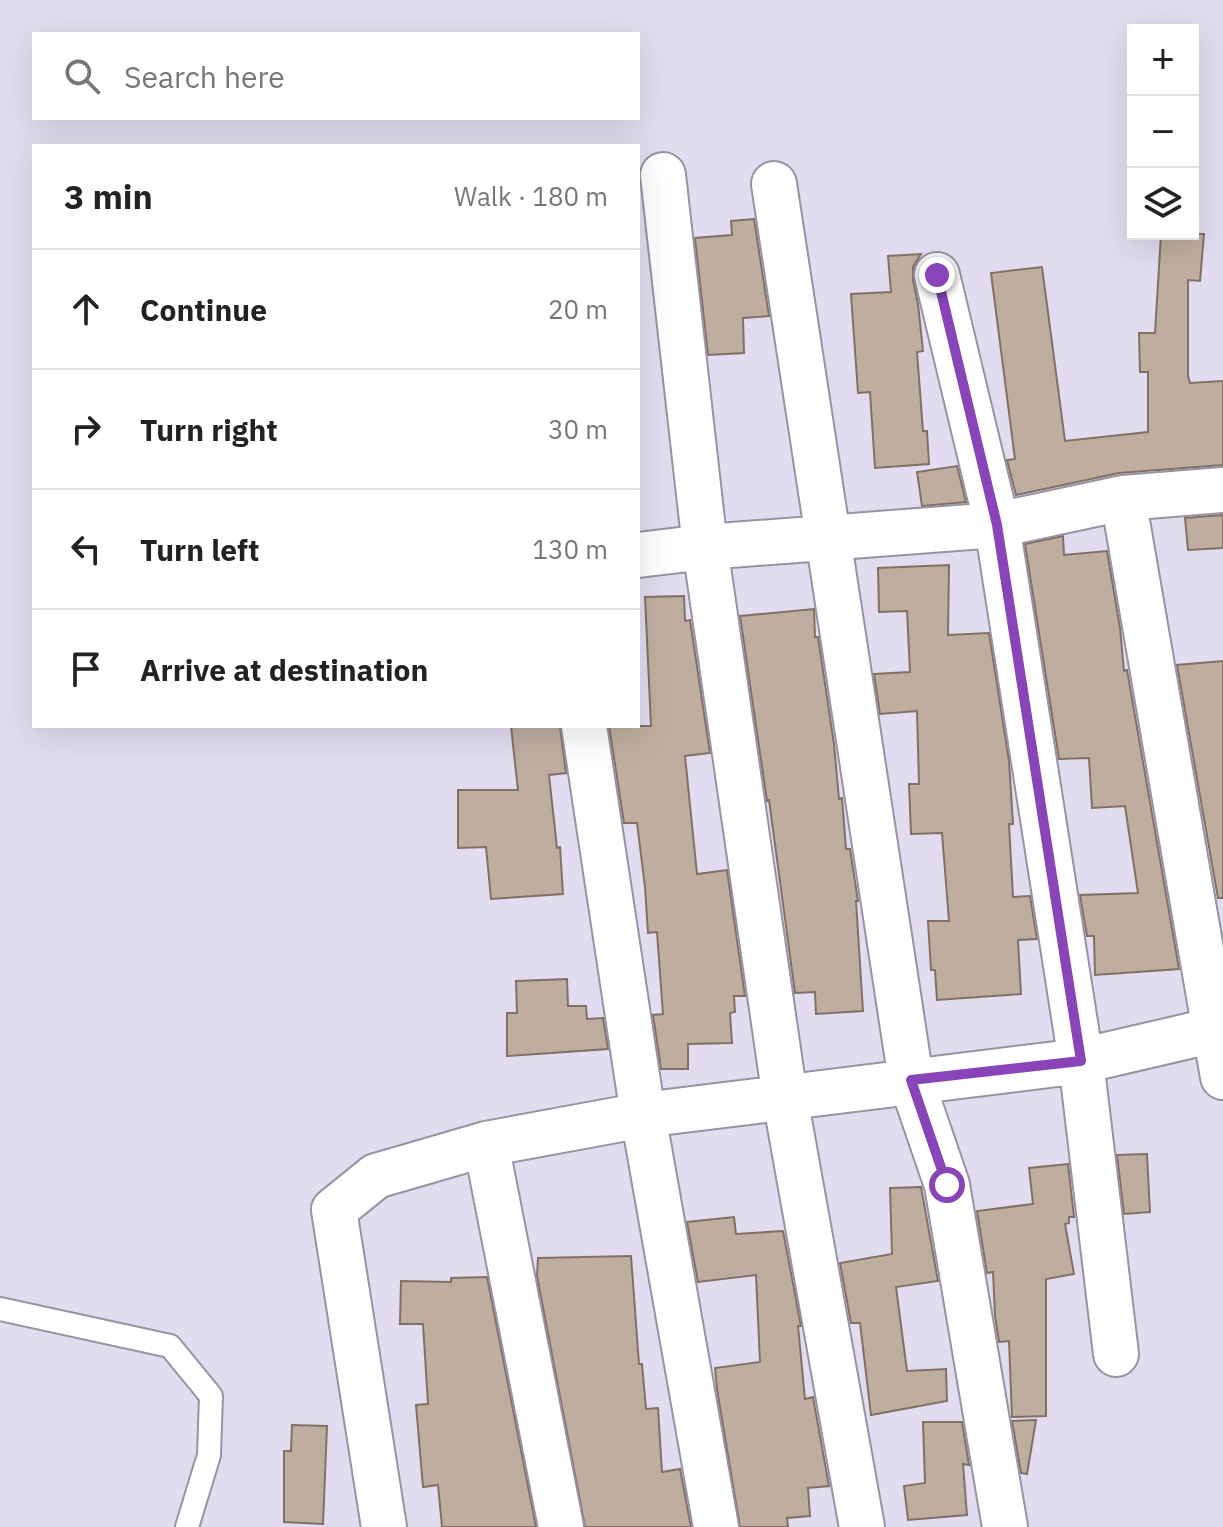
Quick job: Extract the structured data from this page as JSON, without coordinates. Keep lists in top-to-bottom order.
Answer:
{
  "page": {
    "map_buttons": ["+", "−"],
    "search": "Search here",
    "heading": ["3 min", "Walk · 180 m"],
    "list": [
      ["Continue", "20 m"],
      ["Turn right", "30 m"],
      ["Turn left", "130 m"],
      "Arrive at destination"
    ]
  }
}
